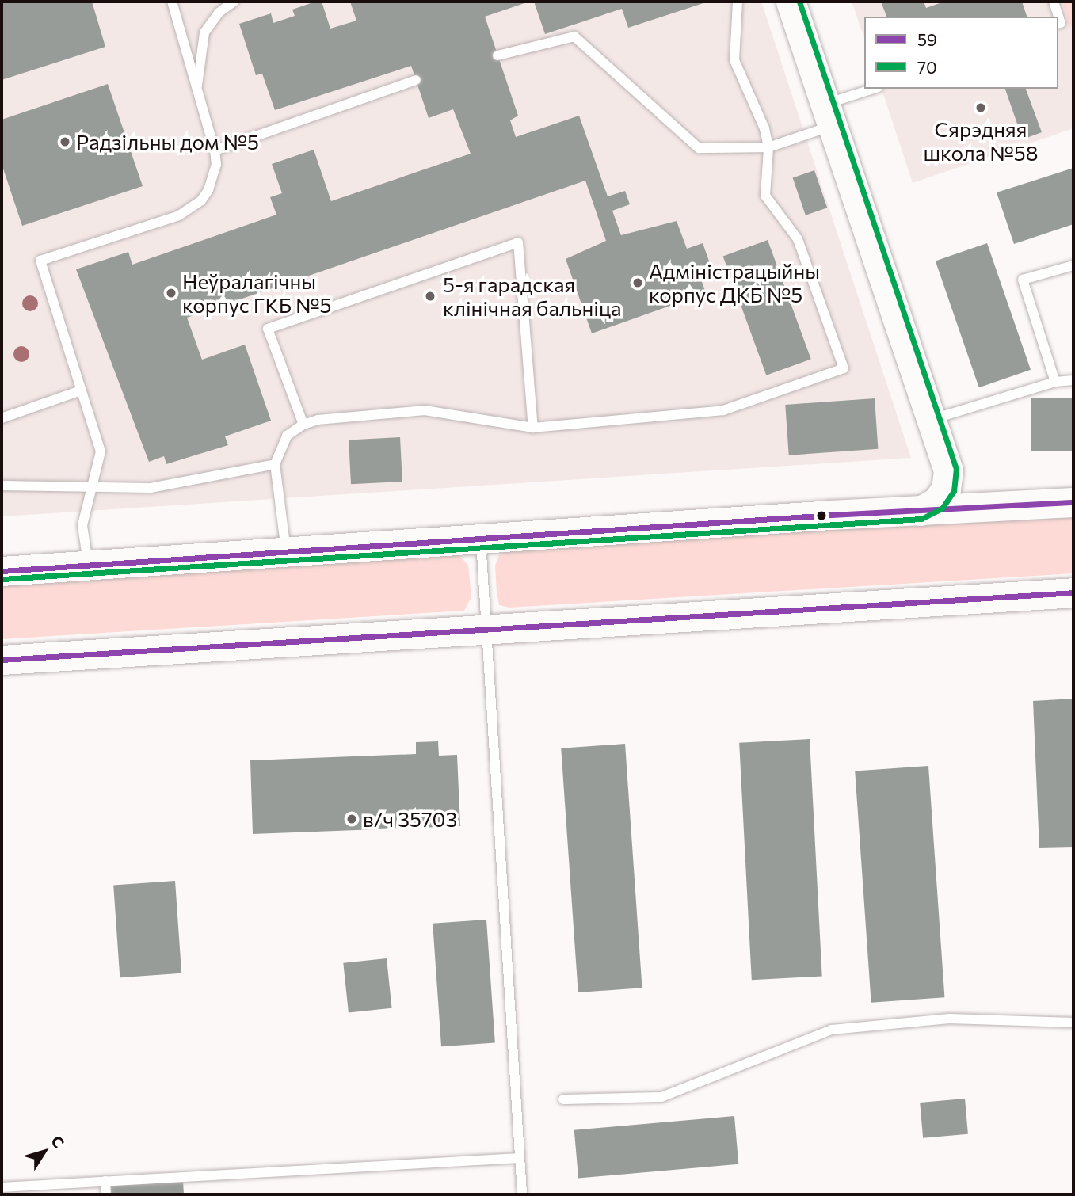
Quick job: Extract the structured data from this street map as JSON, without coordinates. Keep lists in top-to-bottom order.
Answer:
{
  "places": [
    "Сярэдняя школа №58",
    "Радзільны дом №5",
    "Адміністрацыйны корпус ДКБ №5",
    "Неўралагічны корпус ГКБ №5",
    "5-я гарадская клінічная бальніца",
    "в/ч 35703"
  ],
  "lines": ["transit line 70", "transit line 59"],
  "legend": ["59", "70"],
  "north": "top right"
}
